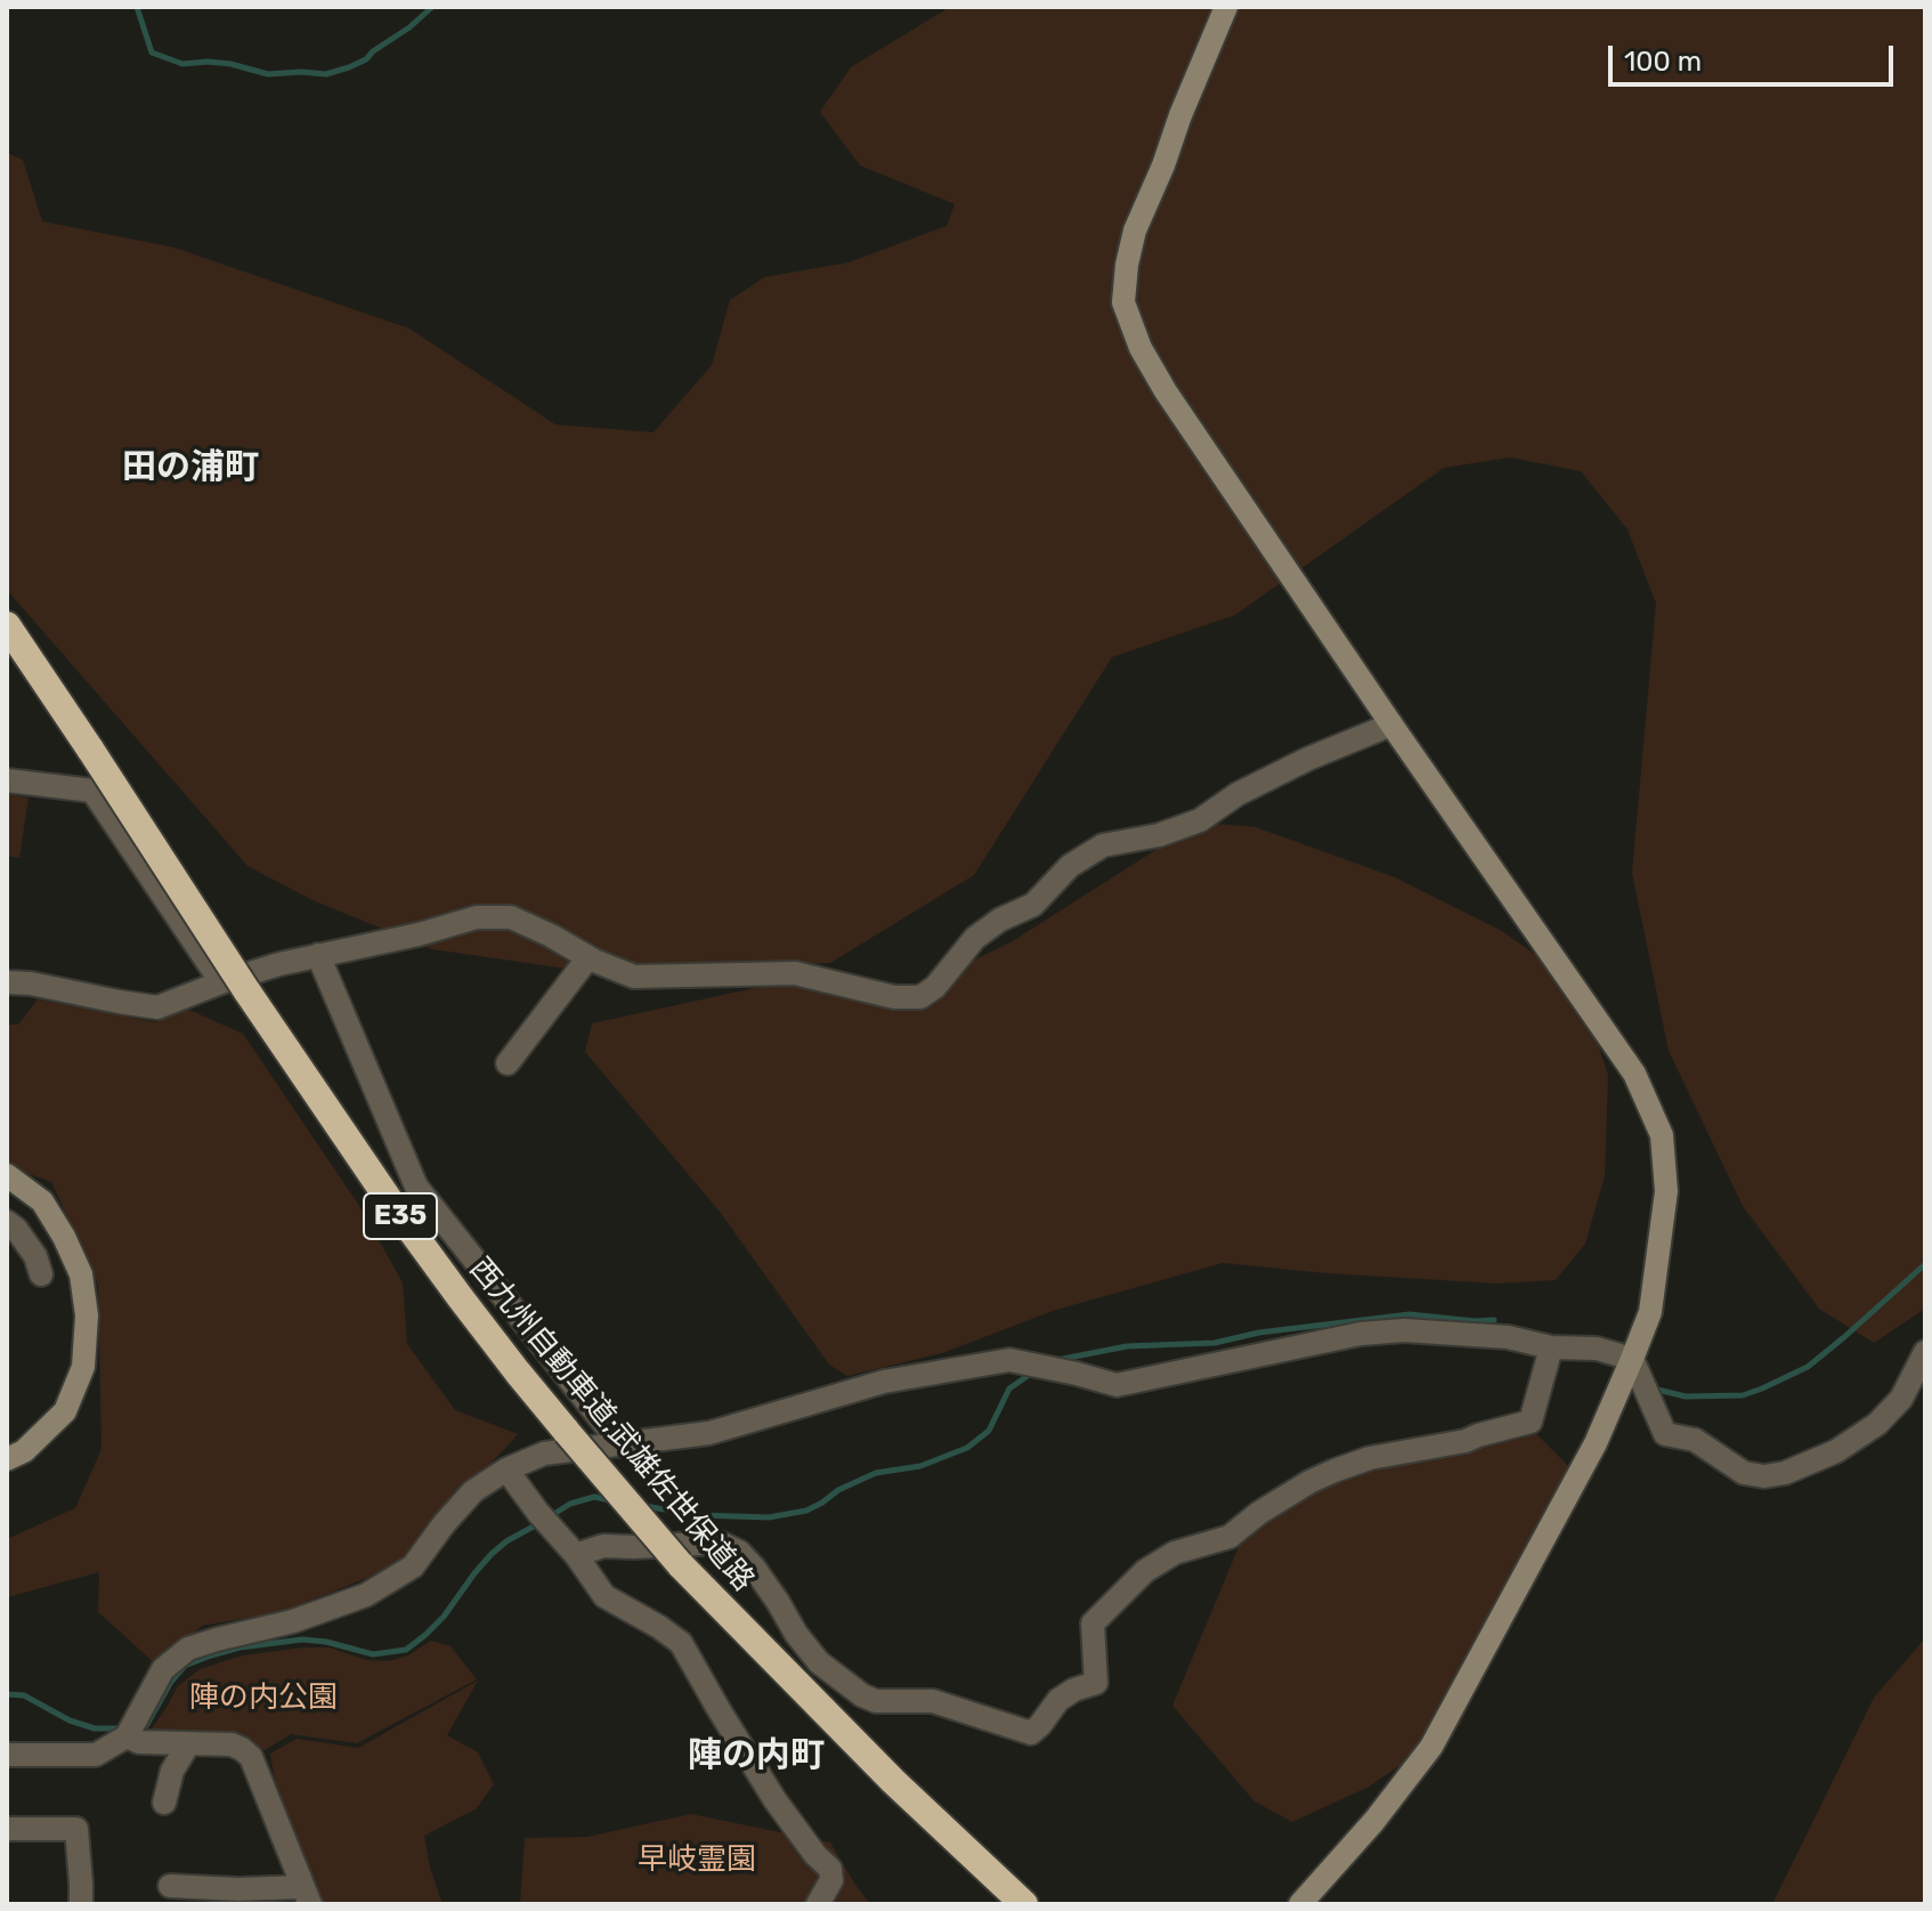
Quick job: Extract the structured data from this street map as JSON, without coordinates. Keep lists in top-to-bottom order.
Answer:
{
  "streets": {
    "highway": ["E35", "西九州自動車道;武雄佐世保道路"]
  },
  "districts": ["田の浦町", "陣の内町"],
  "parks": ["陣の内公園", "早岐霊園"],
  "scale_bar": "100 m"
}
